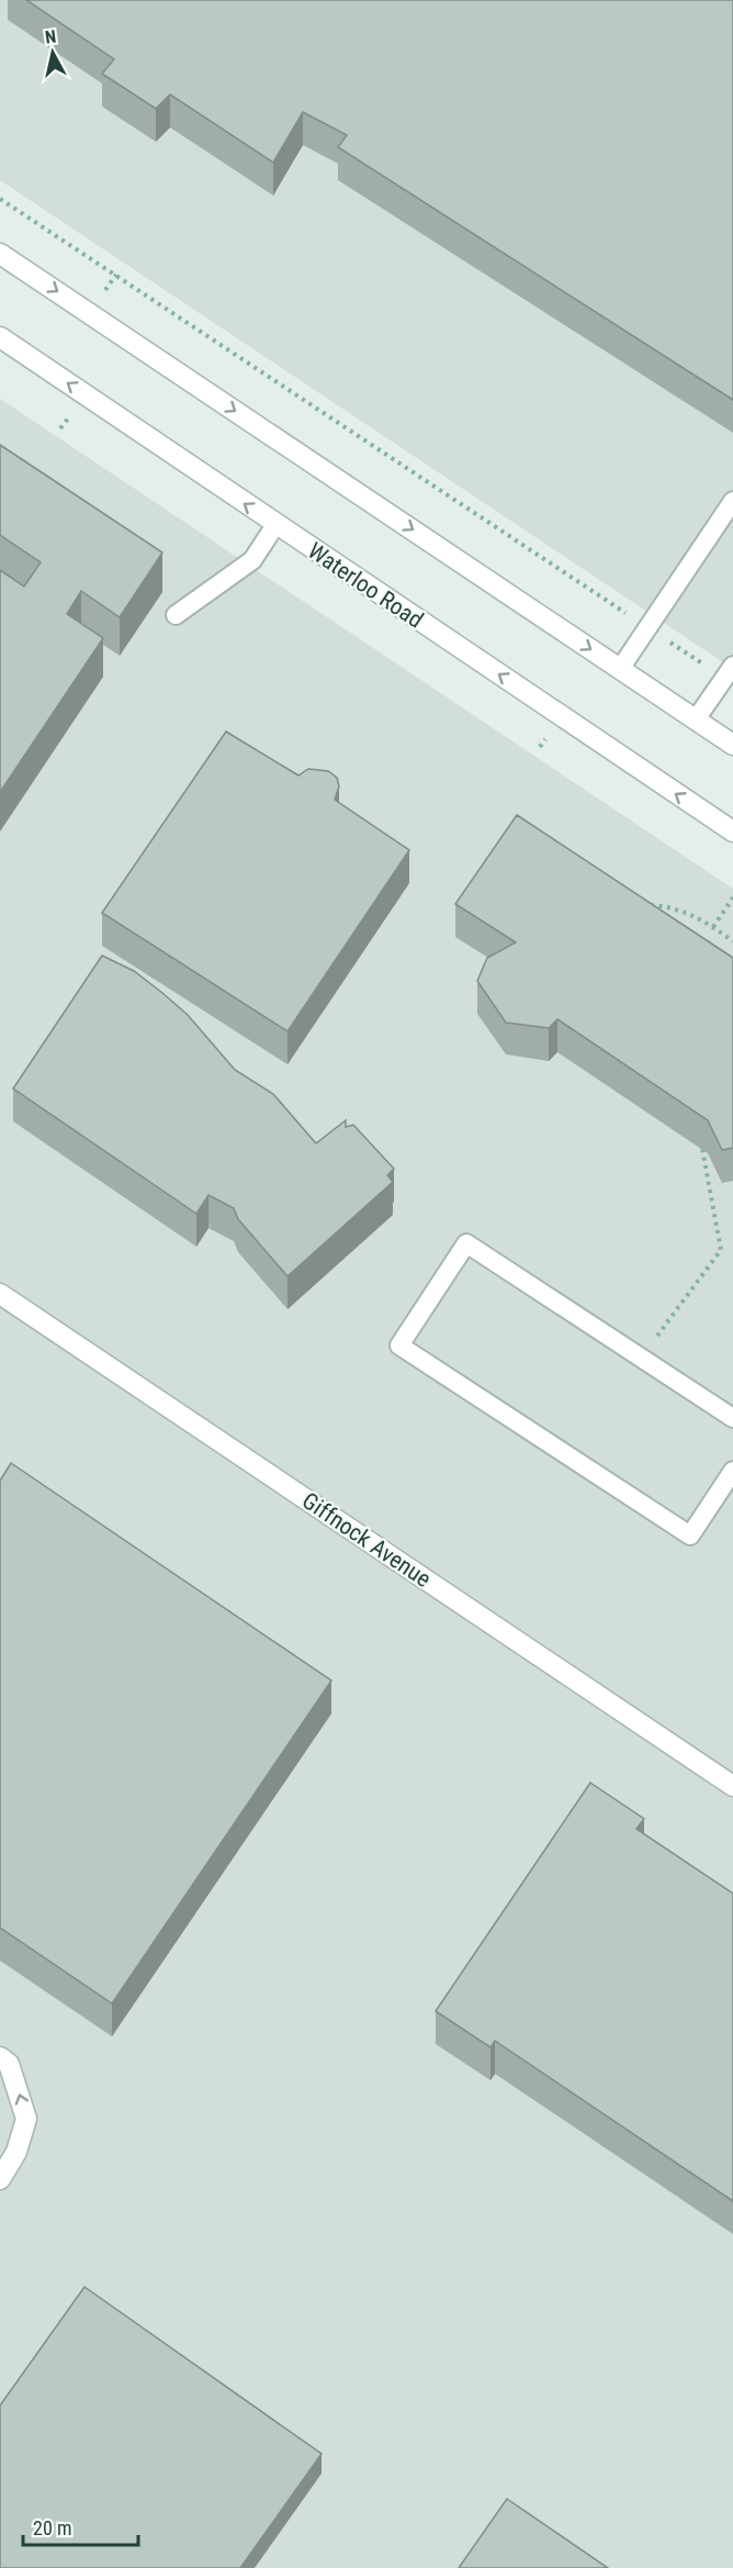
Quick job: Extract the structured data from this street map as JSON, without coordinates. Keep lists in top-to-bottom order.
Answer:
{
  "streets": {
    "street": ["Waterloo Road", "Giffnock Avenue"]
  },
  "scale_bar": "20 m",
  "north": "top"
}
